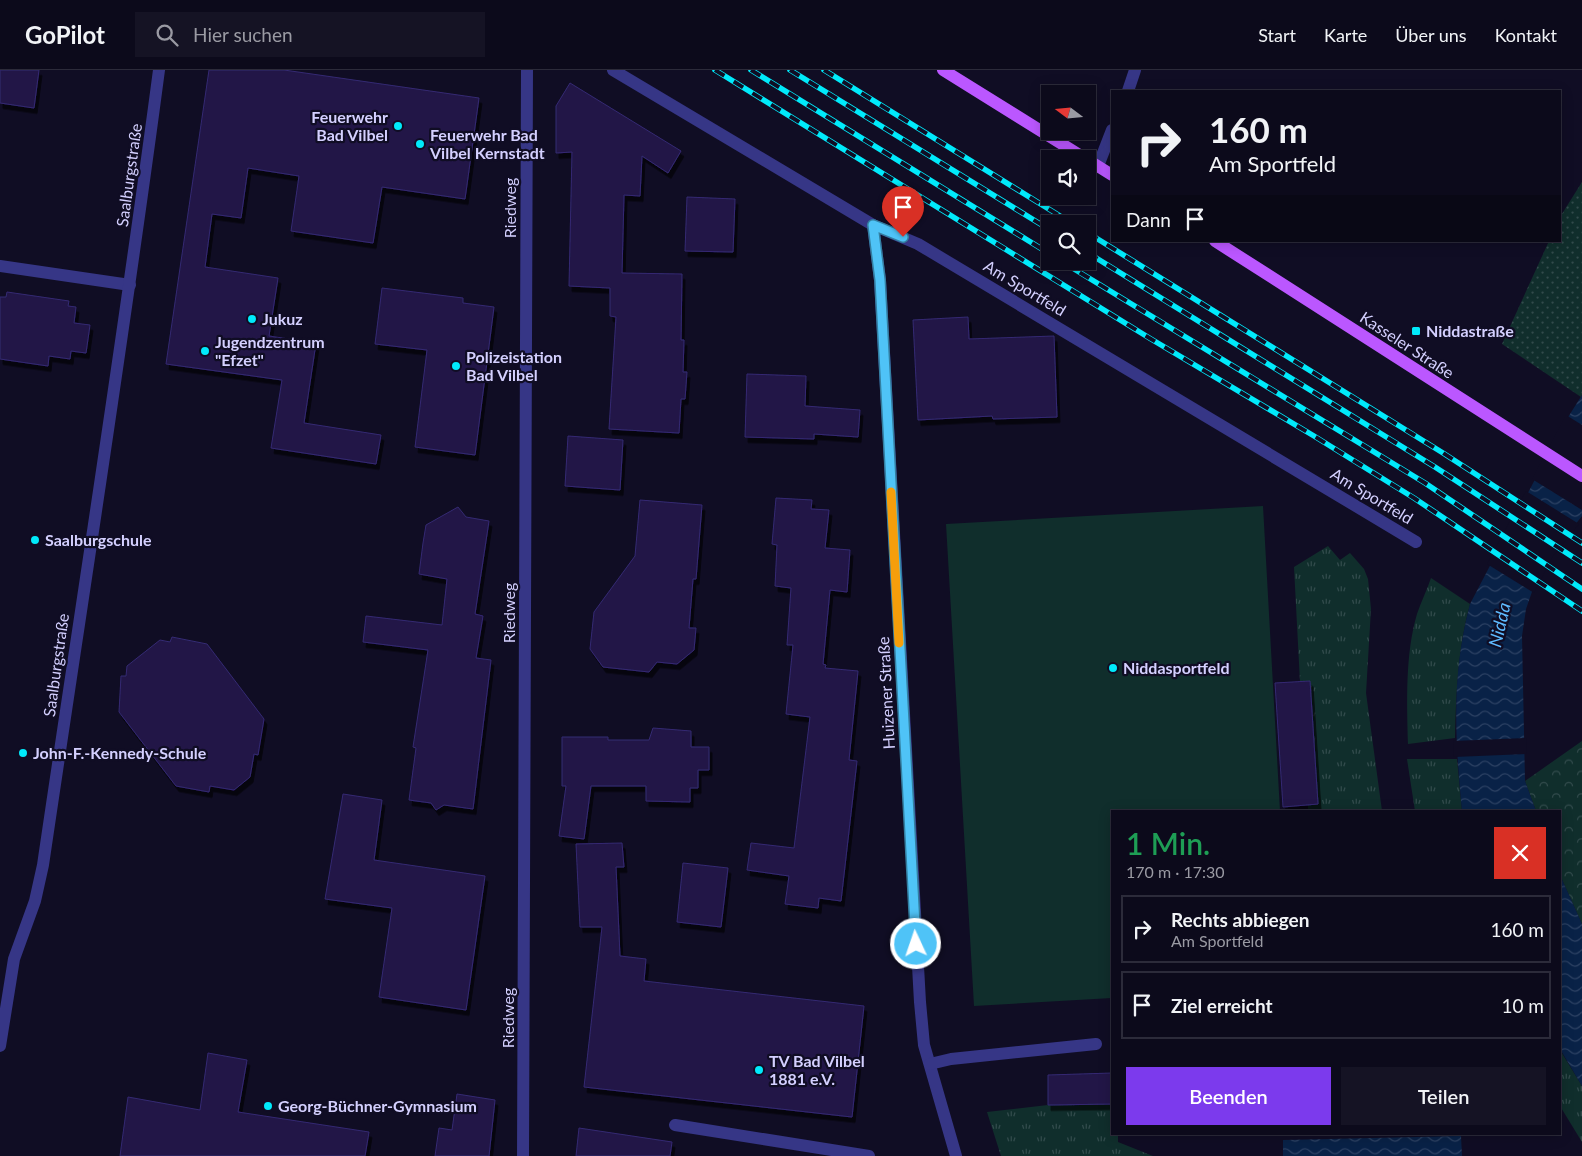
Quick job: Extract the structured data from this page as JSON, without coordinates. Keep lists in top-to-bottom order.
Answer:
{
  "streets": {
    "main road": ["Kasseler Straße"],
    "street": [
      "Saalburgstraße",
      "Riedweg",
      "Am Sportfeld",
      "Huizener Straße"
    ]
  },
  "crossings": [
    ["Am Sportfeld", "Huizener Straße"]
  ],
  "water": ["Nidda"],
  "places": {
    "other": [
      "Feuerwehr Bad Vilbel",
      "Feuerwehr Bad Vilbel Kernstadt",
      "Jukuz",
      "Jugendzentrum \"Efzet\"",
      "Polizeistation Bad Vilbel",
      "Saalburgschule",
      "Niddasportfeld",
      "John-F.-Kennedy-Schule",
      "TV Bad Vilbel 1881 e.V.",
      "Georg-Büchner-Gymnasium"
    ],
    "transit": ["Niddastraße"]
  },
  "north": "left",
  "page": {
    "header": "GoPilot",
    "search": "Hier suchen",
    "nav": [
      "Start",
      "Karte",
      "Über uns",
      "Kontakt"
    ],
    "turn": ["160 m", "Am Sportfeld"],
    "then": "Dann",
    "heading": ["1 Min.", "170 m · 17:30"],
    "list": [
      {
        "name": "Rechts abbiegen",
        "note": "Am Sportfeld",
        "value": "160 m"
      },
      {
        "name": "Ziel erreicht",
        "value": "10 m"
      }
    ],
    "buttons": ["Beenden", "Teilen"]
  }
}
